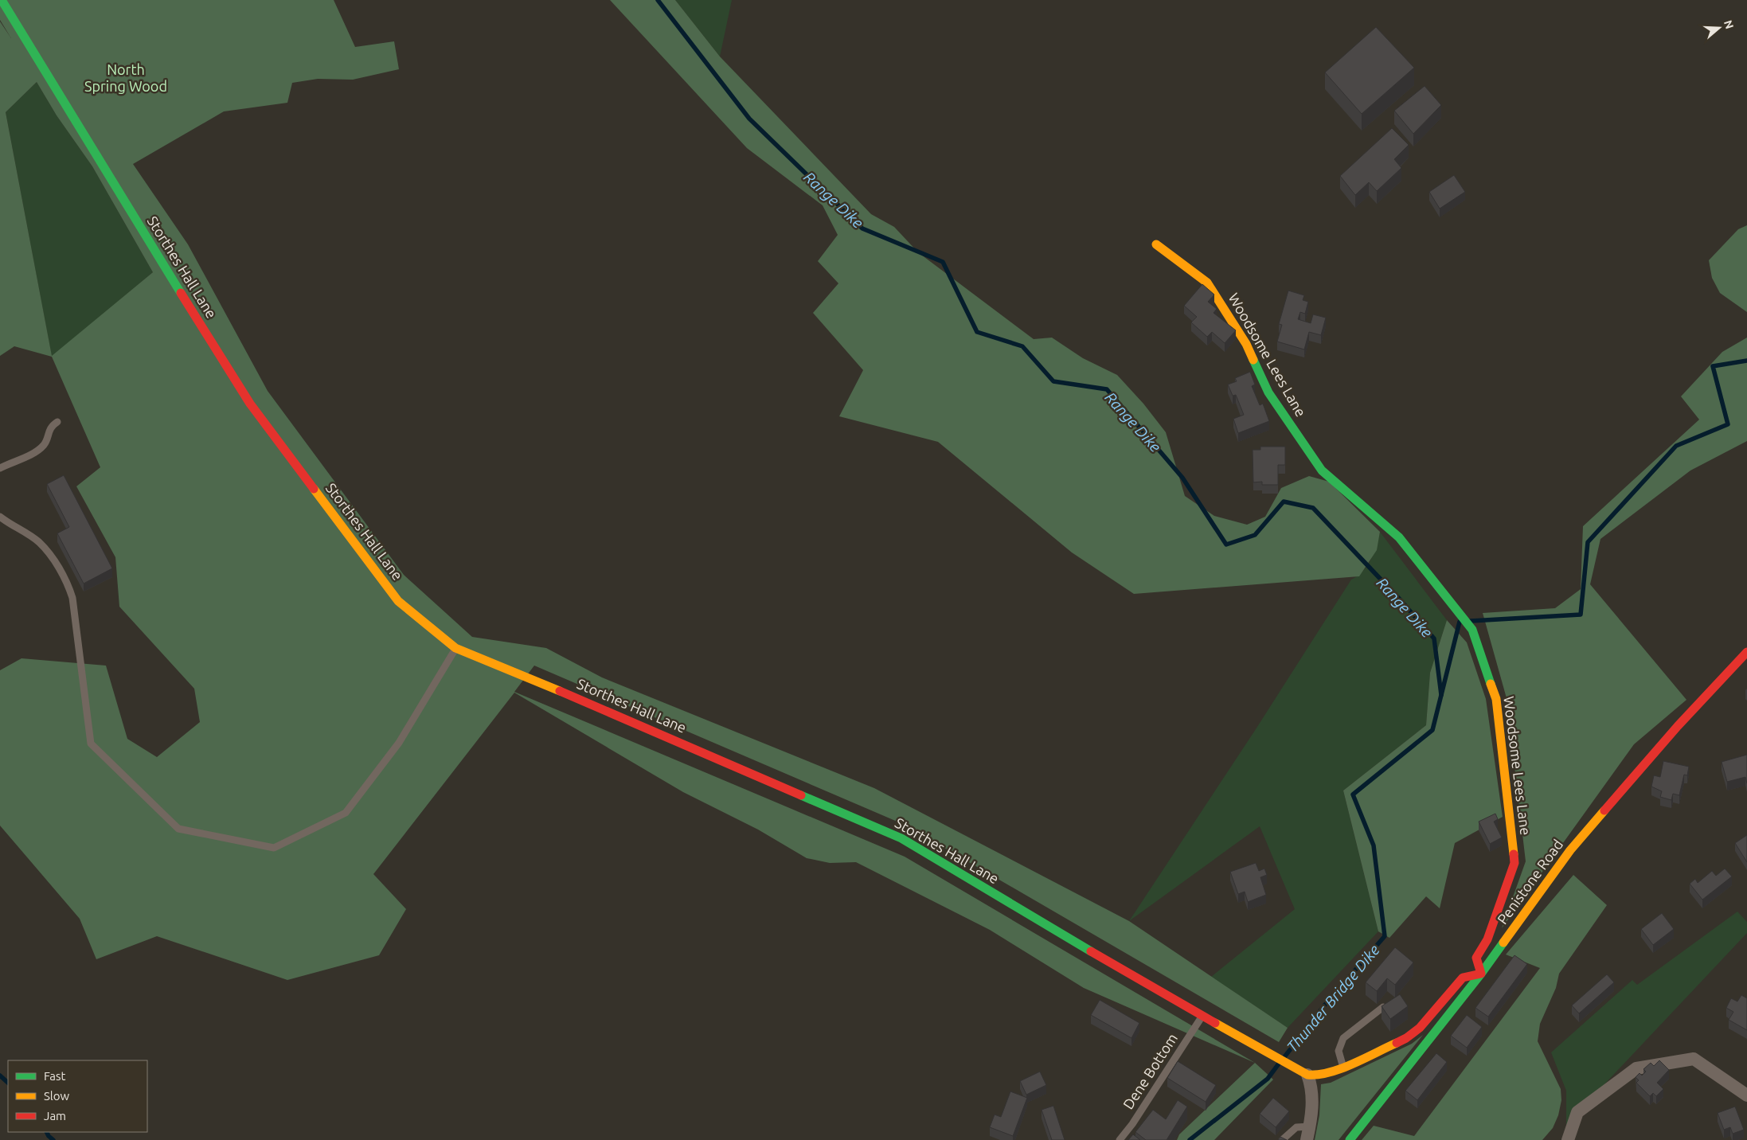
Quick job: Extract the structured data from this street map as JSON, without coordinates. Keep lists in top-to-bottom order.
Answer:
{
  "streets": {
    "main road": ["Storthes Hall Lane", "Woodsome Lees Lane", "Penistone Road"],
    "lane": ["Dene Bottom"]
  },
  "crossings": [
    ["Storthes Hall Lane", "Dene Bottom"],
    ["Woodsome Lees Lane", "Penistone Road"]
  ],
  "water": ["Range Dike", "Thunder Bridge Dike"],
  "parks": ["North Spring Wood"],
  "legend": ["Fast", "Slow", "Jam"],
  "north": "right"
}
